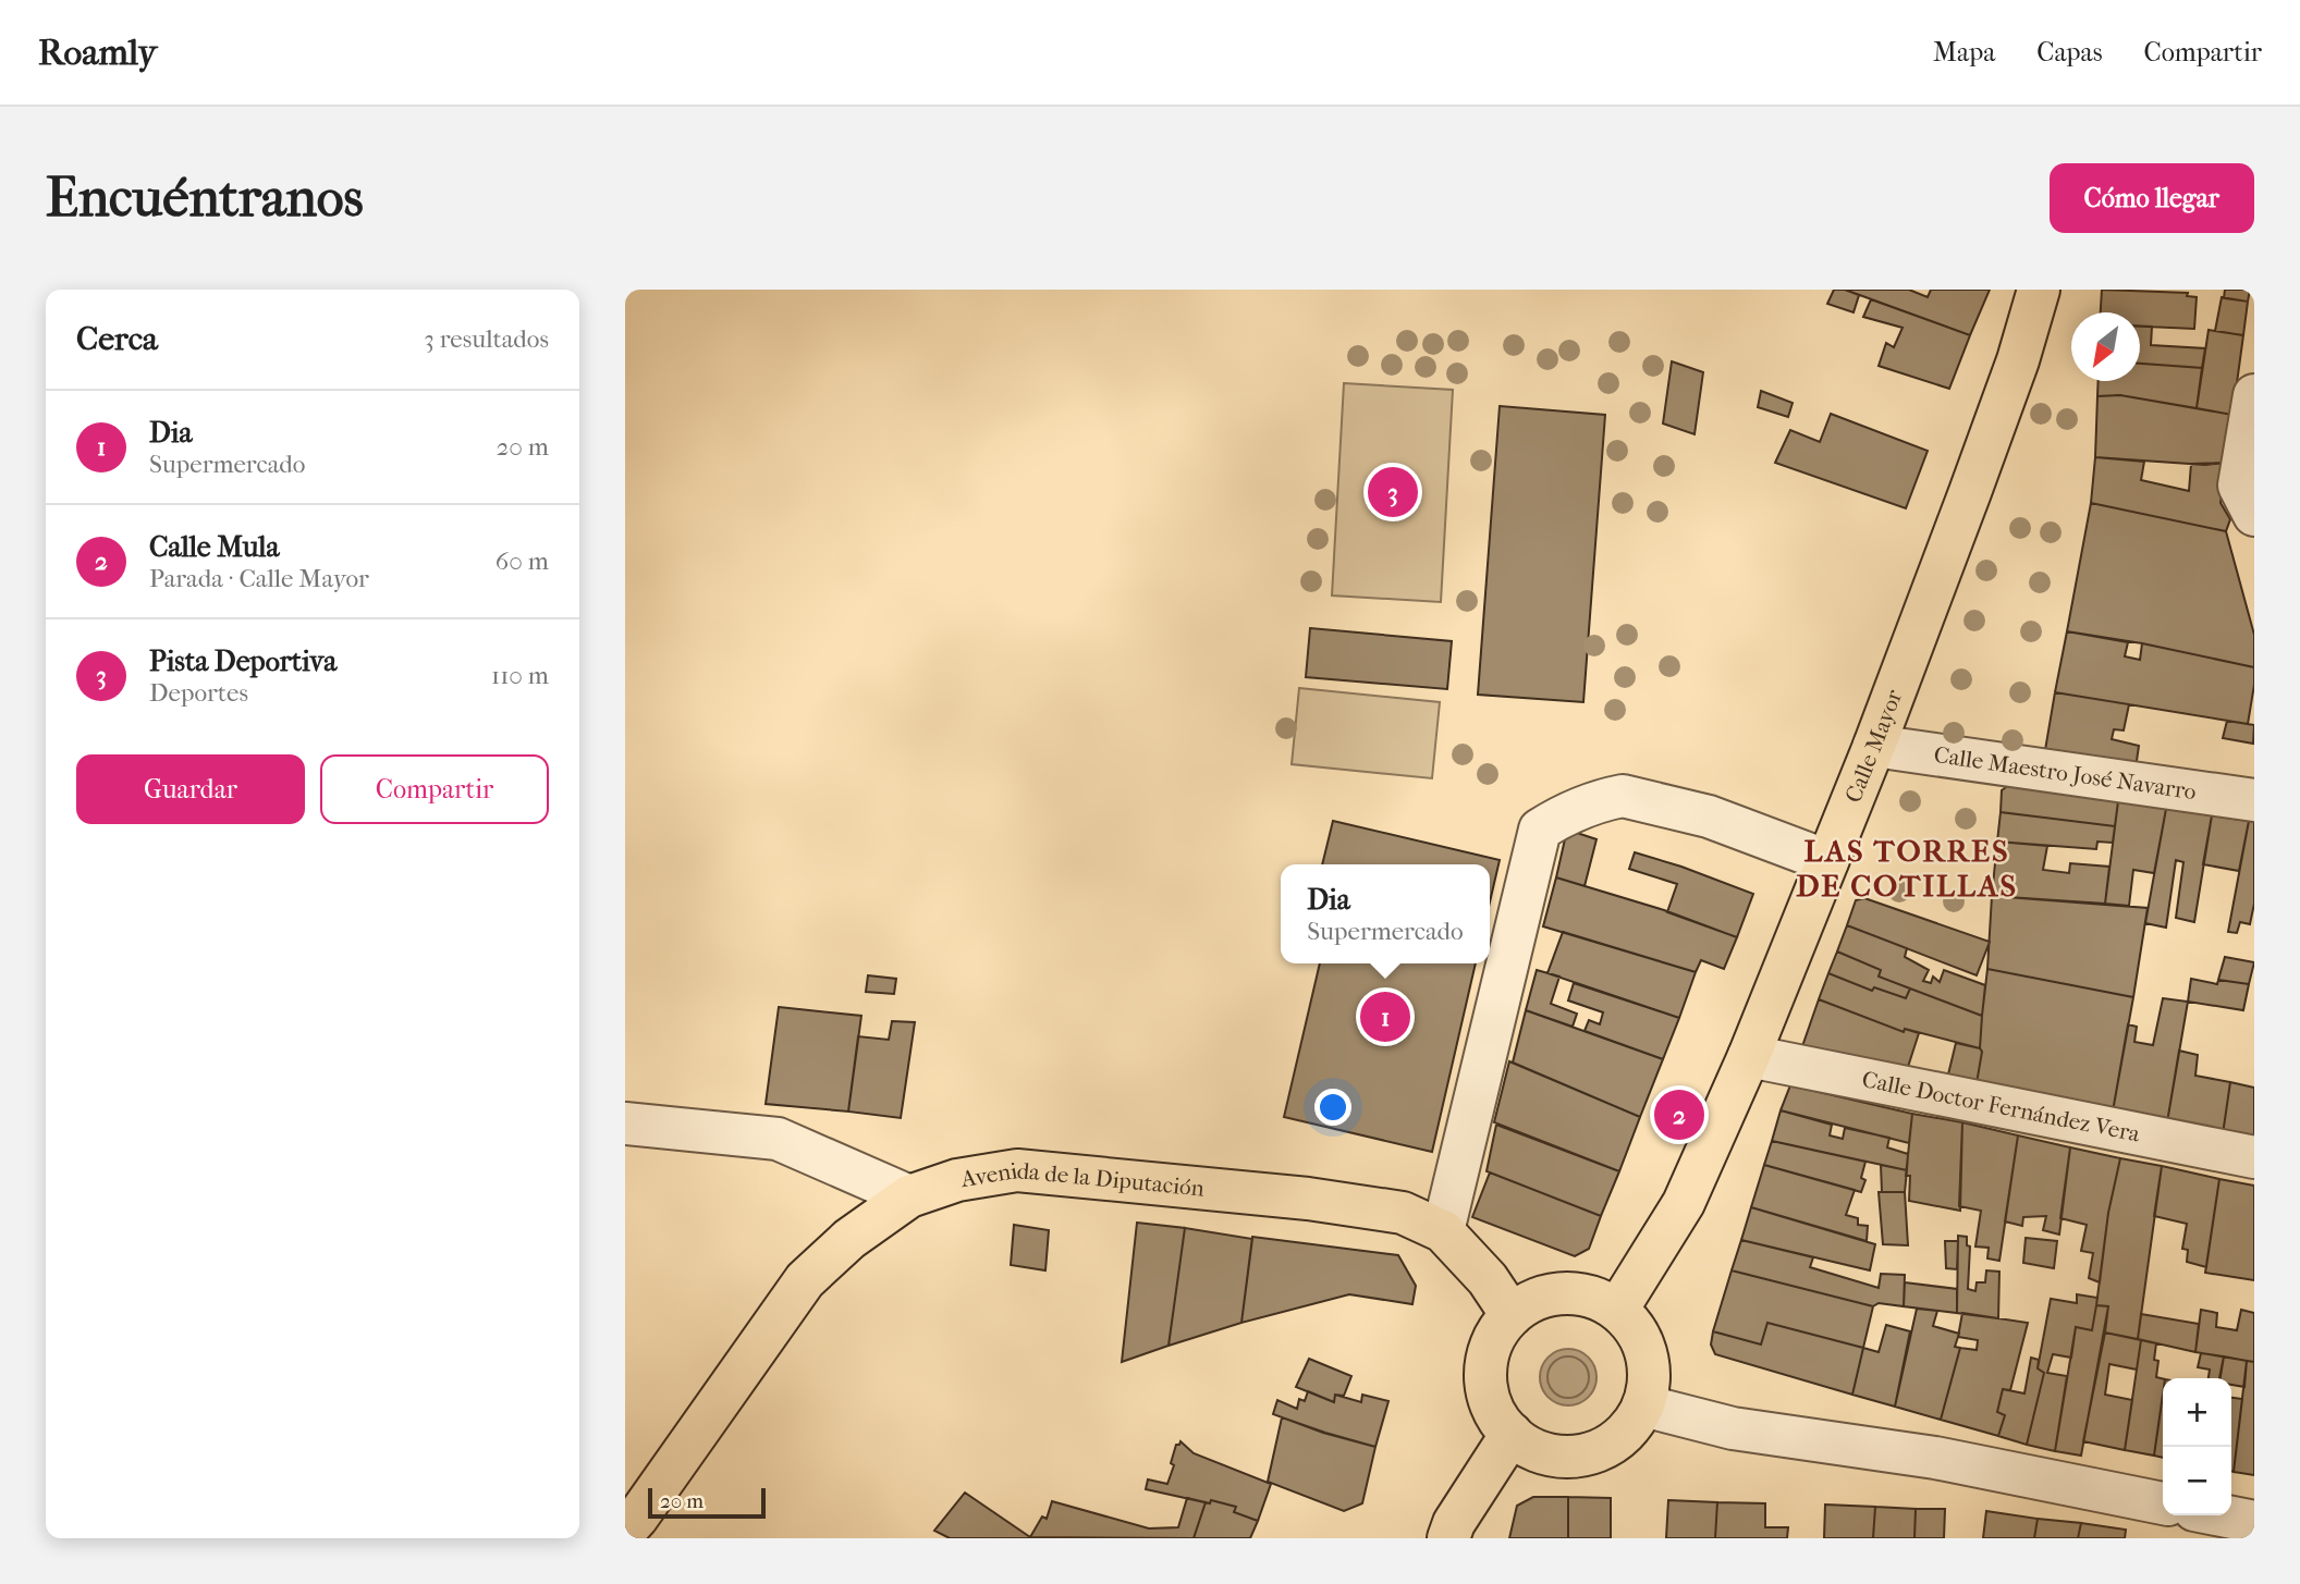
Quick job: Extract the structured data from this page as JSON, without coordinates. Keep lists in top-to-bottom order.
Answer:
{
  "streets": {
    "main road": ["Calle Mayor", "Avenida de la Diputación"],
    "street": ["Calle Maestro José Navarro", "Calle Doctor Fernández Vera"]
  },
  "crossings": [
    ["Calle Mayor", "Calle Maestro José Navarro"],
    ["Calle Mayor", "Calle Doctor Fernández Vera"],
    ["Calle Mayor", "Avenida de la Diputación"]
  ],
  "districts": ["LAS TORRES DE COTILLAS"],
  "scale_bar": "20 m",
  "north": "bottom left",
  "page": {
    "header": "Roamly",
    "nav": ["Mapa", "Capas", "Compartir"],
    "buttons": [
      "Cómo llegar",
      ["Guardar", "Compartir"]
    ],
    "title": "Encuéntranos",
    "heading": ["Cerca", "3 resultados"],
    "list": [
      {
        "mark": "1",
        "name": "Dia",
        "note": "Supermercado",
        "value": "20 m"
      },
      {
        "mark": "2",
        "name": "Calle Mula",
        "note": "Parada · Calle Mayor",
        "value": "60 m"
      },
      {
        "mark": "3",
        "name": "Pista Deportiva",
        "note": "Deportes",
        "value": "110 m"
      }
    ],
    "pins": ["3", "1", "2"],
    "popup": ["Dia", "Supermercado"],
    "map_buttons": ["+", "−"],
    "scale": "20 m"
  }
}
